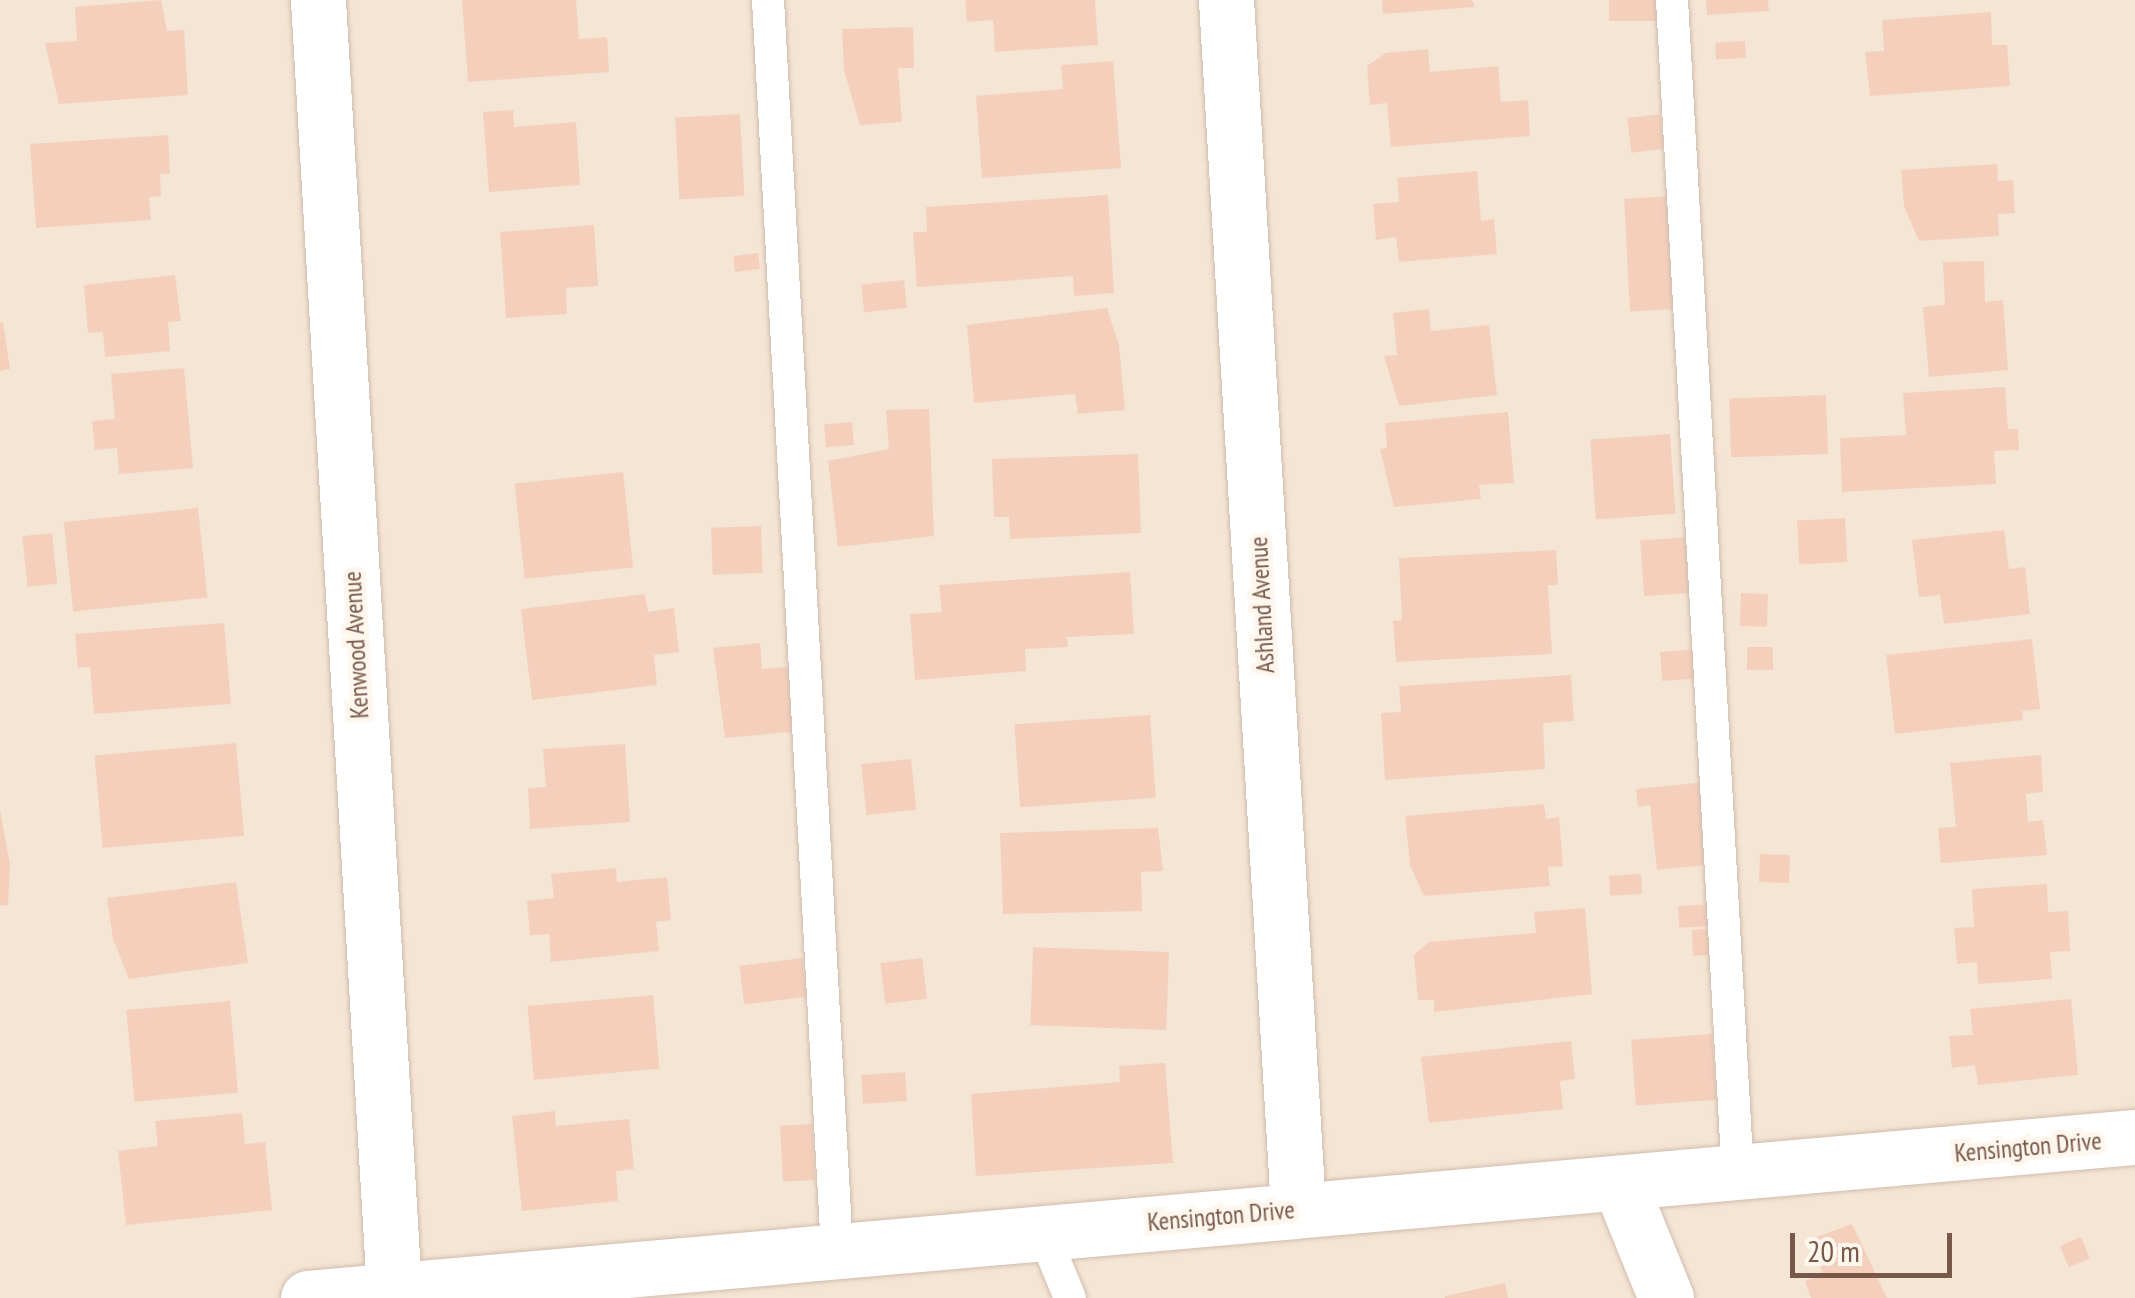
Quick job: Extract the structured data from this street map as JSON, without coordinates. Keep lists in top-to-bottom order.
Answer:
{
  "streets": {
    "street": ["Ashland Avenue", "Kenwood Avenue", "Kensington Drive"]
  },
  "crossings": [
    ["Ashland Avenue", "Kensington Drive"],
    ["Kenwood Avenue", "Kensington Drive"]
  ],
  "scale_bar": "20 m"
}
